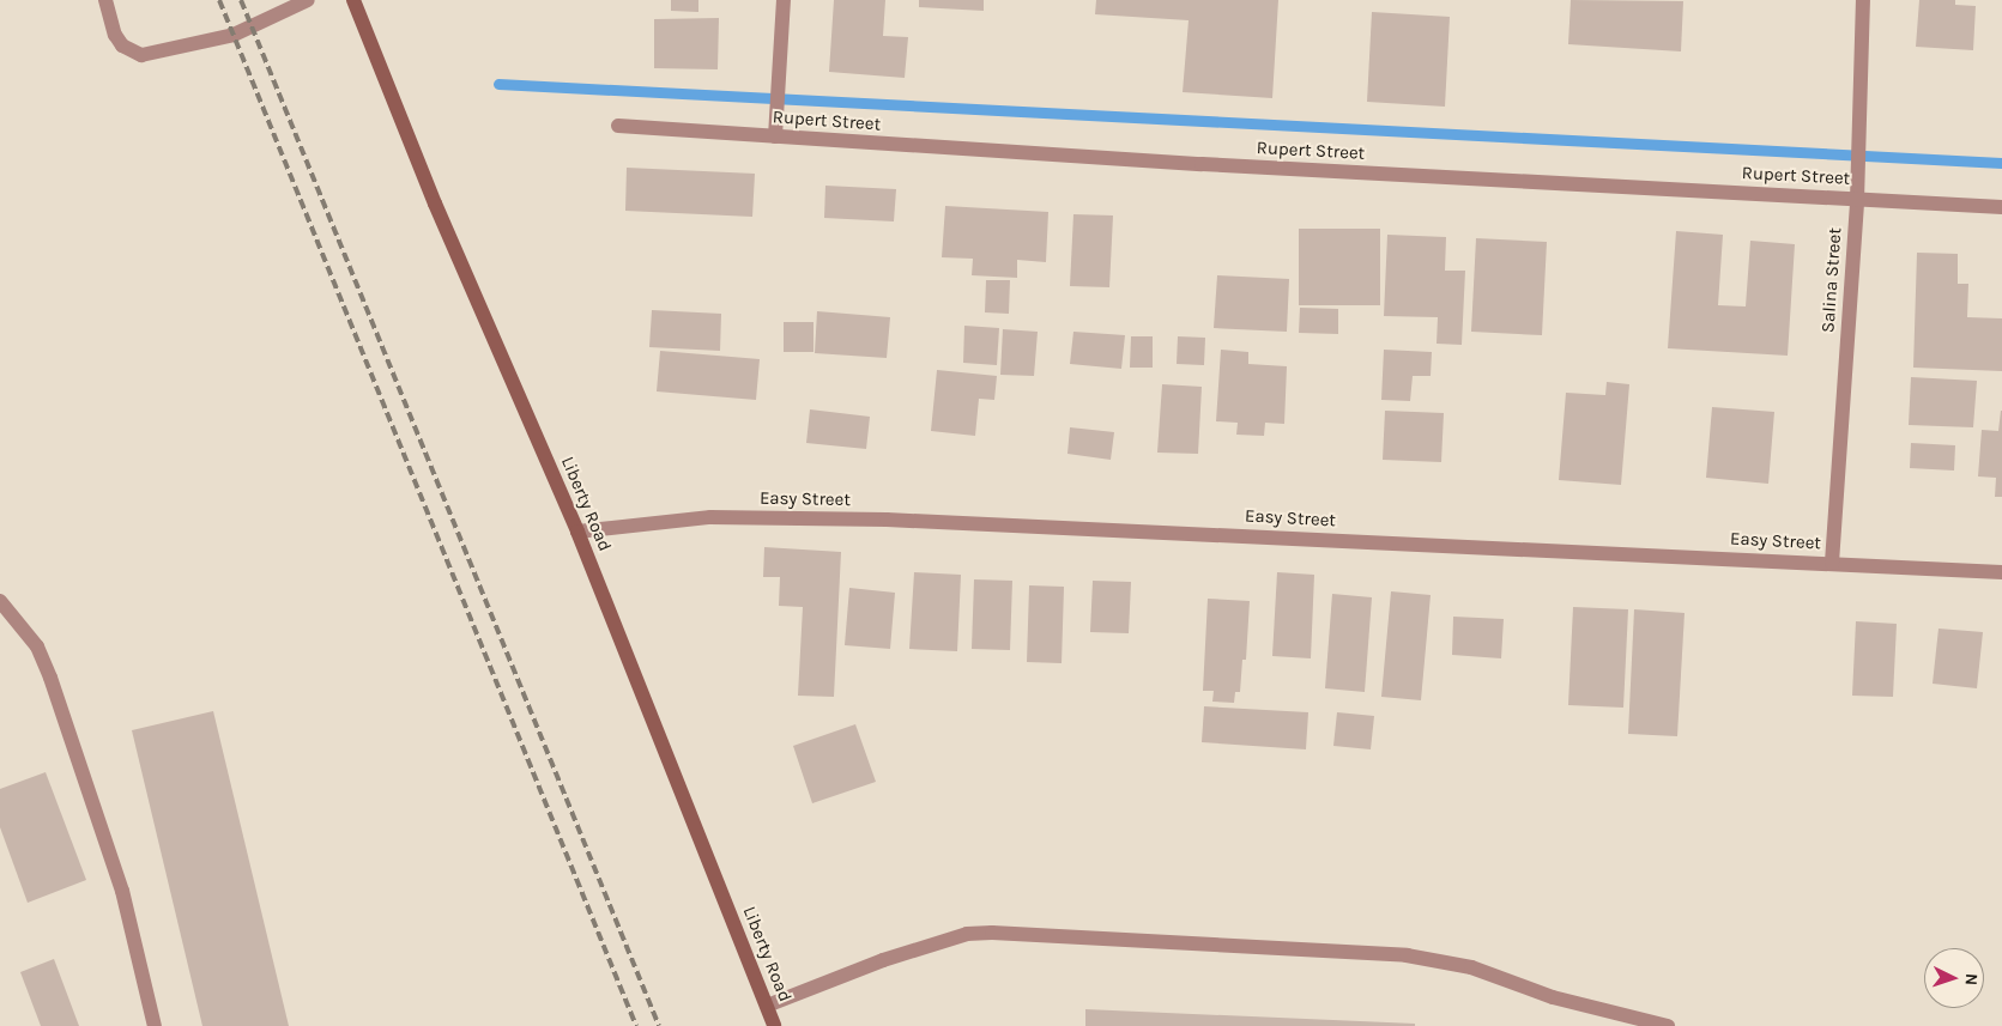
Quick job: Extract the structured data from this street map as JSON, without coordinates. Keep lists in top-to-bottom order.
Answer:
{
  "streets": {
    "main road": ["Liberty Road"],
    "street": ["Rupert Street", "Salina Street", "Easy Street"]
  },
  "crossings": [
    ["Rupert Street", "Salina Street"],
    ["Salina Street", "Easy Street"],
    ["Easy Street", "Liberty Road"]
  ],
  "north": "right"
}
